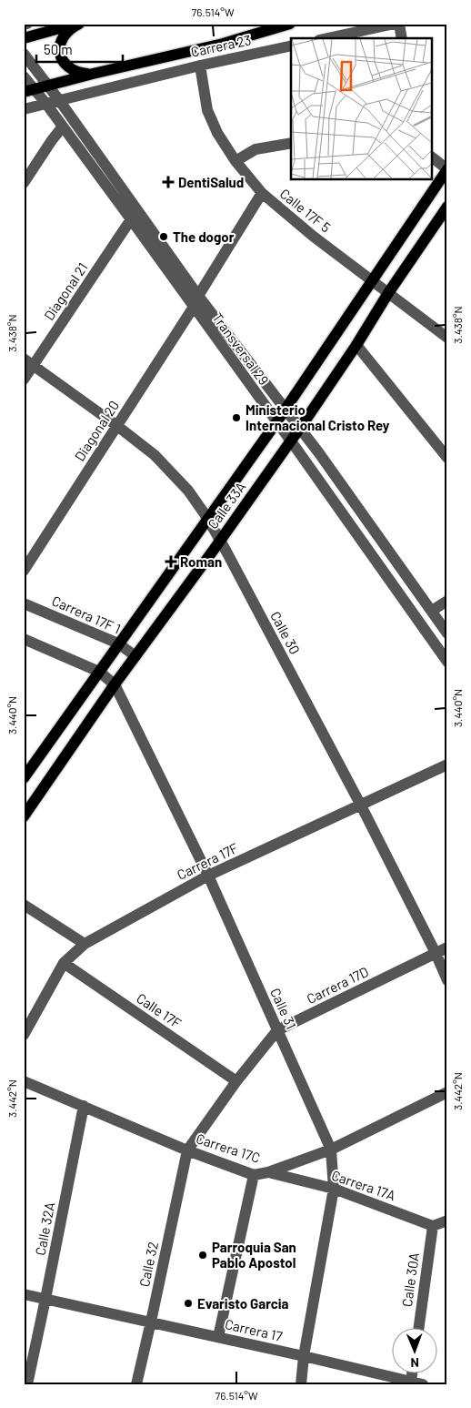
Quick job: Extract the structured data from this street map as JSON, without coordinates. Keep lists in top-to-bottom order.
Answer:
{
  "streets": {
    "main road": ["Carrera 23", "Calle 33A"],
    "street": [
      "Calle 17F 5",
      "Diagonal 21",
      "Transversal 29",
      "Diagonal 20",
      "Carrera 17F 1",
      "Calle 30",
      "Carrera 17F",
      "Carrera 17D",
      "Calle 31",
      "Calle 17F",
      "Carrera 17C",
      "Carrera 17A",
      "Calle 32A",
      "Calle 32",
      "Calle 30A",
      "Carrera 17"
    ]
  },
  "crossings": [
    ["Carrera 23", "Calle 17F 5"],
    ["Carrera 23", "Transversal 29"],
    ["Calle 17F 5", "Calle 33A"],
    ["Diagonal 21", "Transversal 29"],
    ["Diagonal 21", "Calle 30"],
    ["Transversal 29", "Diagonal 20"],
    ["Transversal 29", "Calle 33A"],
    ["Diagonal 20", "Calle 30"],
    ["Calle 33A", "Carrera 17F 1"],
    ["Calle 33A", "Calle 30"],
    ["Calle 33A", "Calle 31"],
    ["Calle 30", "Carrera 17F"],
    ["Calle 30", "Carrera 17D"],
    ["Carrera 17F", "Calle 31"],
    ["Carrera 17F", "Calle 17F"],
    ["Carrera 17D", "Calle 31"],
    ["Carrera 17D", "Calle 17F"],
    ["Carrera 17D", "Carrera 17C"],
    ["Carrera 17D", "Calle 32"],
    ["Calle 31", "Carrera 17C"],
    ["Calle 31", "Carrera 17A"],
    ["Calle 31", "Carrera 17"],
    ["Carrera 17C", "Carrera 17A"],
    ["Carrera 17C", "Calle 32A"],
    ["Carrera 17C", "Calle 32"],
    ["Carrera 17A", "Calle 30A"],
    ["Calle 32A", "Carrera 17"],
    ["Calle 32", "Carrera 17"]
  ],
  "places": {
    "health": ["DentiSalud", "Roman"],
    "other": [
      "The dogor",
      "Ministerio Internacional Cristo Rey",
      "Parroquia San Pablo Apostol",
      "Evaristo Garcia"
    ]
  },
  "scale_bar": "50 m",
  "north": "bottom",
  "coordinates": [
    "76.514°W",
    "3.438°N",
    "3.440°N",
    "3.442°N"
  ]
}
